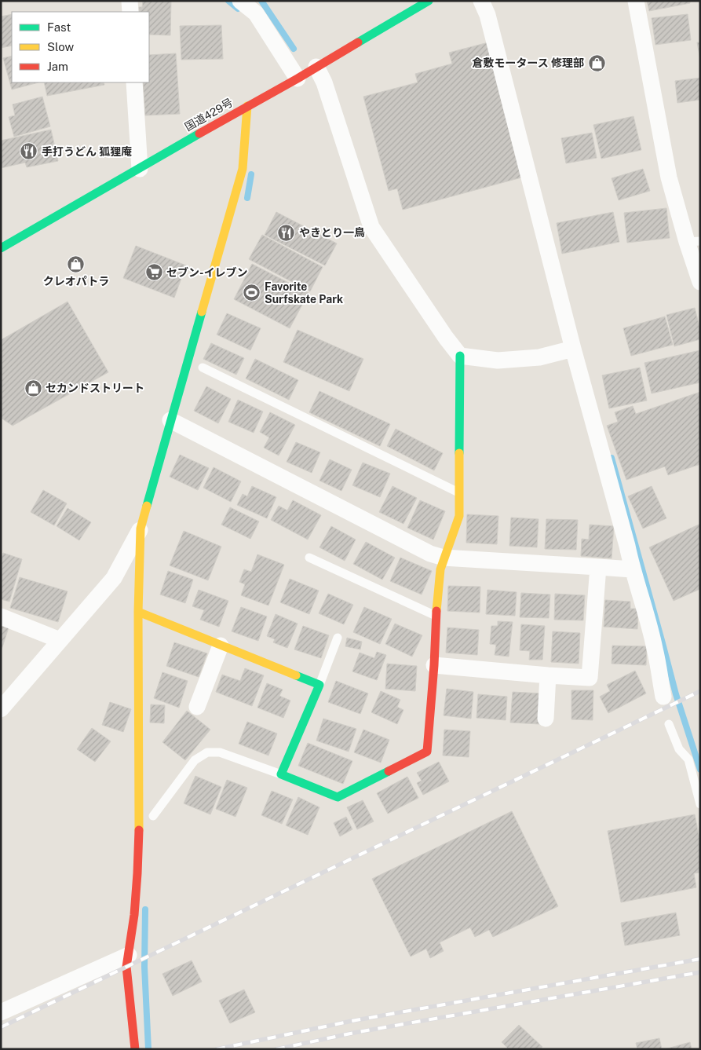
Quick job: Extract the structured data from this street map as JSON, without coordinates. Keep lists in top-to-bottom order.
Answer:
{
  "streets": {
    "main road": ["国道429号"]
  },
  "places": {
    "shop": ["倉敷モータース 修理部", "クレオパトラ", "セカンドストリート"],
    "restaurant": ["手打うどん 狐狸庵", "やきとり一鳥"],
    "supermarket": ["セブン-イレブン"],
    "sports": ["Favorite Surfskate Park"]
  },
  "legend": ["Fast", "Slow", "Jam"]
}
